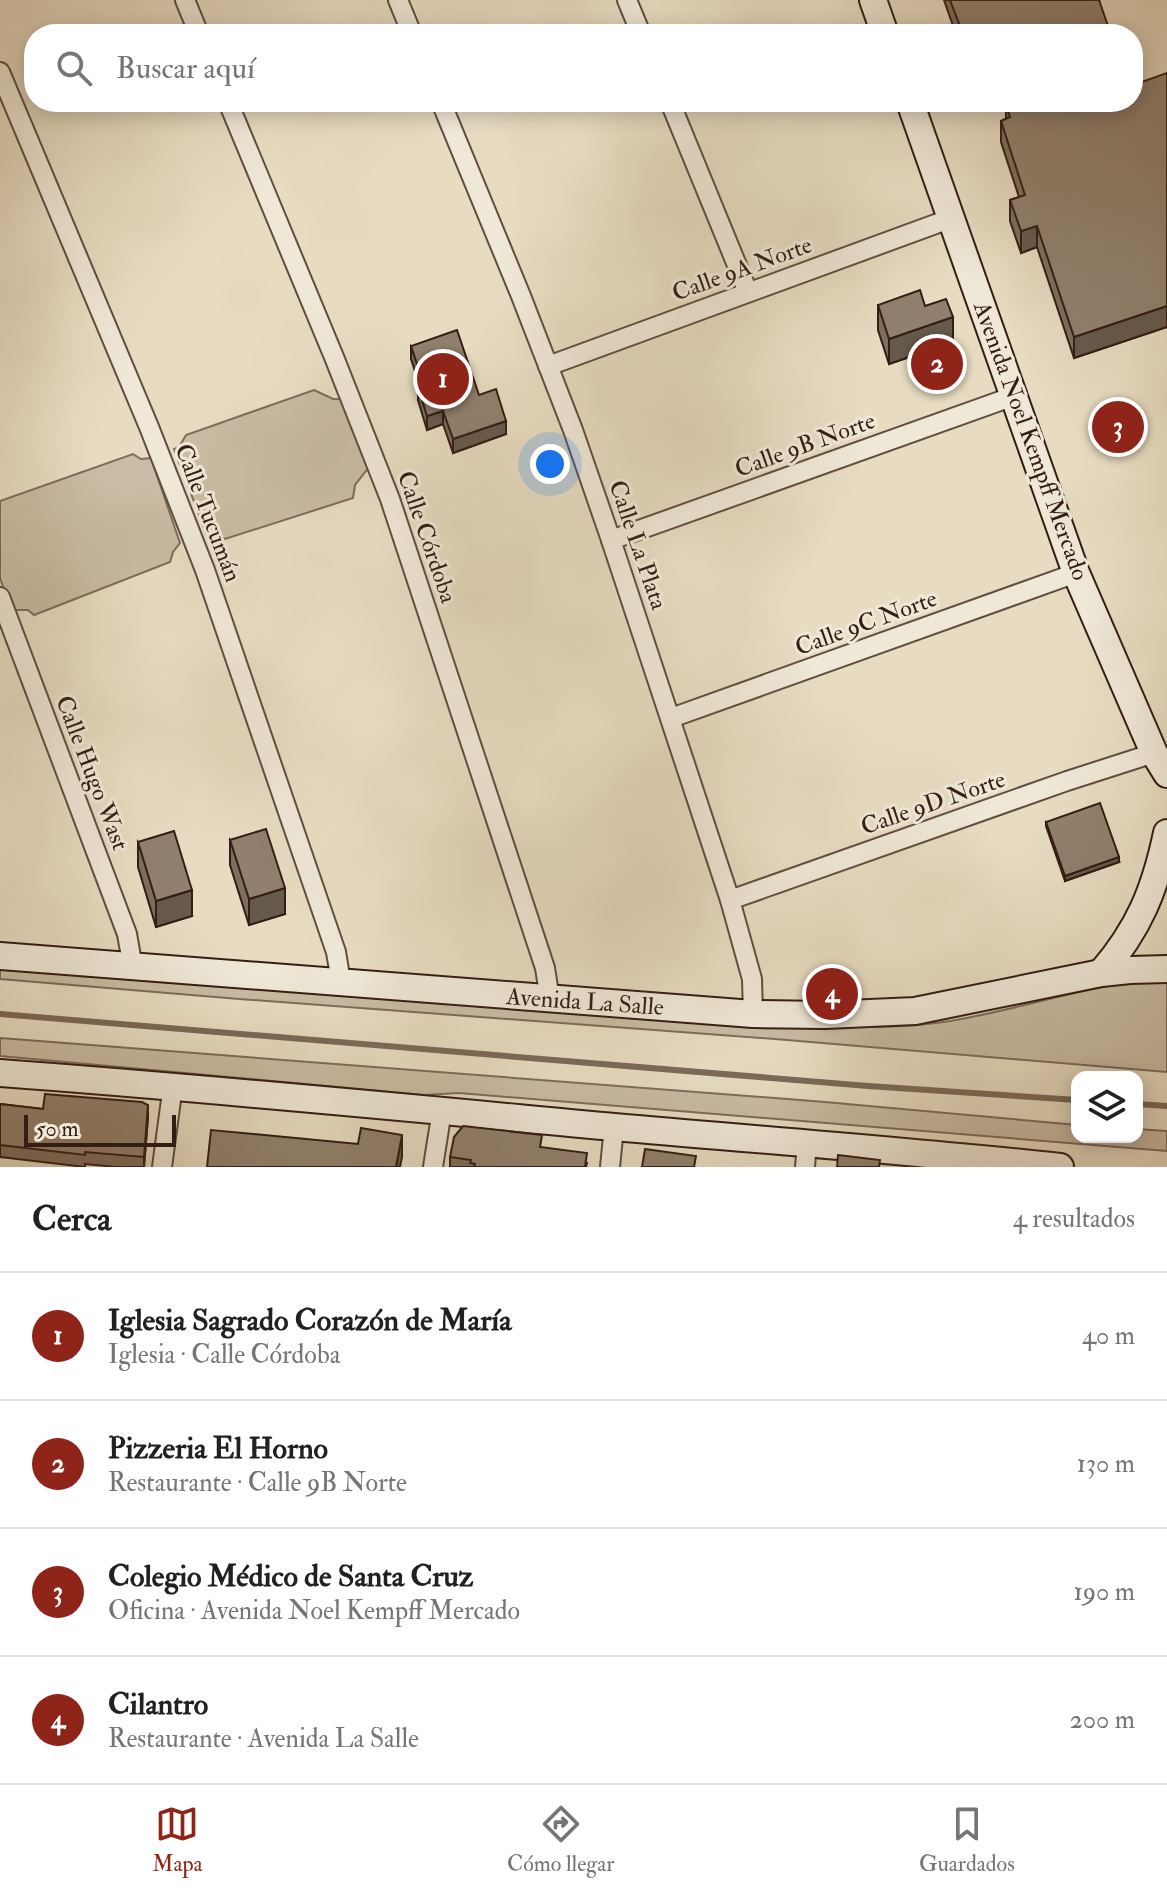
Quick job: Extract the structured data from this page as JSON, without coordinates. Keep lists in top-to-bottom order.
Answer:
{
  "streets": {
    "main road": ["Avenida Noel Kempff Mercado", "Avenida La Salle"],
    "street": [
      "Calle 9A Norte",
      "Calle 9B Norte",
      "Calle Tucumán",
      "Calle Córdoba",
      "Calle La Plata",
      "Calle 9C Norte",
      "Calle Hugo Wast",
      "Calle 9D Norte"
    ]
  },
  "crossings": [
    ["Calle 9A Norte", "Avenida Noel Kempff Mercado"],
    ["Calle 9A Norte", "Calle La Plata"],
    ["Avenida Noel Kempff Mercado", "Calle 9B Norte"],
    ["Avenida Noel Kempff Mercado", "Calle 9C Norte"],
    ["Avenida Noel Kempff Mercado", "Calle 9D Norte"],
    ["Calle 9B Norte", "Calle La Plata"],
    ["Calle Tucumán", "Avenida La Salle"],
    ["Calle Córdoba", "Avenida La Salle"],
    ["Calle La Plata", "Calle 9C Norte"],
    ["Calle La Plata", "Calle 9D Norte"],
    ["Calle La Plata", "Avenida La Salle"],
    ["Calle Hugo Wast", "Avenida La Salle"]
  ],
  "scale_bar": "50 m",
  "page": {
    "search": "Buscar aquí",
    "pins": [
      "2",
      "1",
      "3",
      "4"
    ],
    "scale": "50 m",
    "heading": ["Cerca", "4 resultados"],
    "list": [
      {
        "mark": "1",
        "name": "Iglesia Sagrado Corazón de María",
        "note": "Iglesia · Calle Córdoba",
        "value": "40 m"
      },
      {
        "mark": "2",
        "name": "Pizzeria El Horno",
        "note": "Restaurante · Calle 9B Norte",
        "value": "130 m"
      },
      {
        "mark": "3",
        "name": "Colegio Médico de Santa Cruz",
        "note": "Oficina · Avenida Noel Kempff Mercado",
        "value": "190 m"
      },
      {
        "mark": "4",
        "name": "Cilantro",
        "note": "Restaurante · Avenida La Salle",
        "value": "200 m"
      }
    ],
    "nav": ["Mapa", "Cómo llegar", "Guardados"]
  }
}
